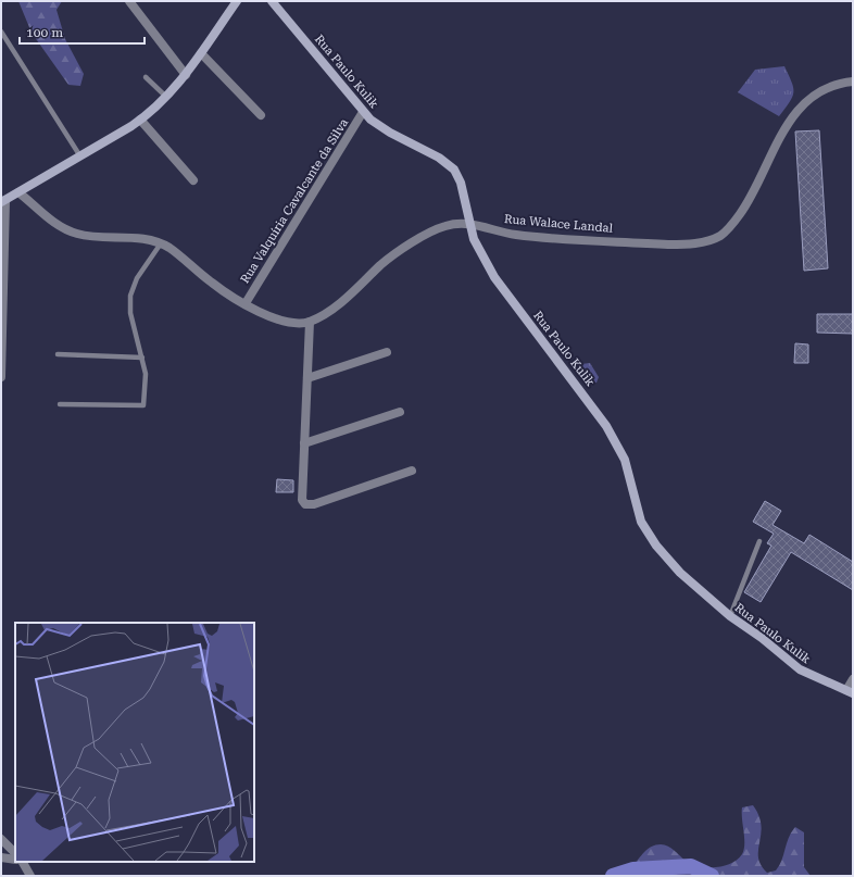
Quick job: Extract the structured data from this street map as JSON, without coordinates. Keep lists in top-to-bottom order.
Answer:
{
  "streets": {
    "street": ["Rua Paulo Kulik", "Rua Valquíria Cavalcante da Silva", "Rua Walace Landal"]
  },
  "crossings": [
    ["Rua Paulo Kulik", "Rua Valquíria Cavalcante da Silva"],
    ["Rua Paulo Kulik", "Rua Walace Landal"]
  ],
  "scale_bar": "100 m"
}
